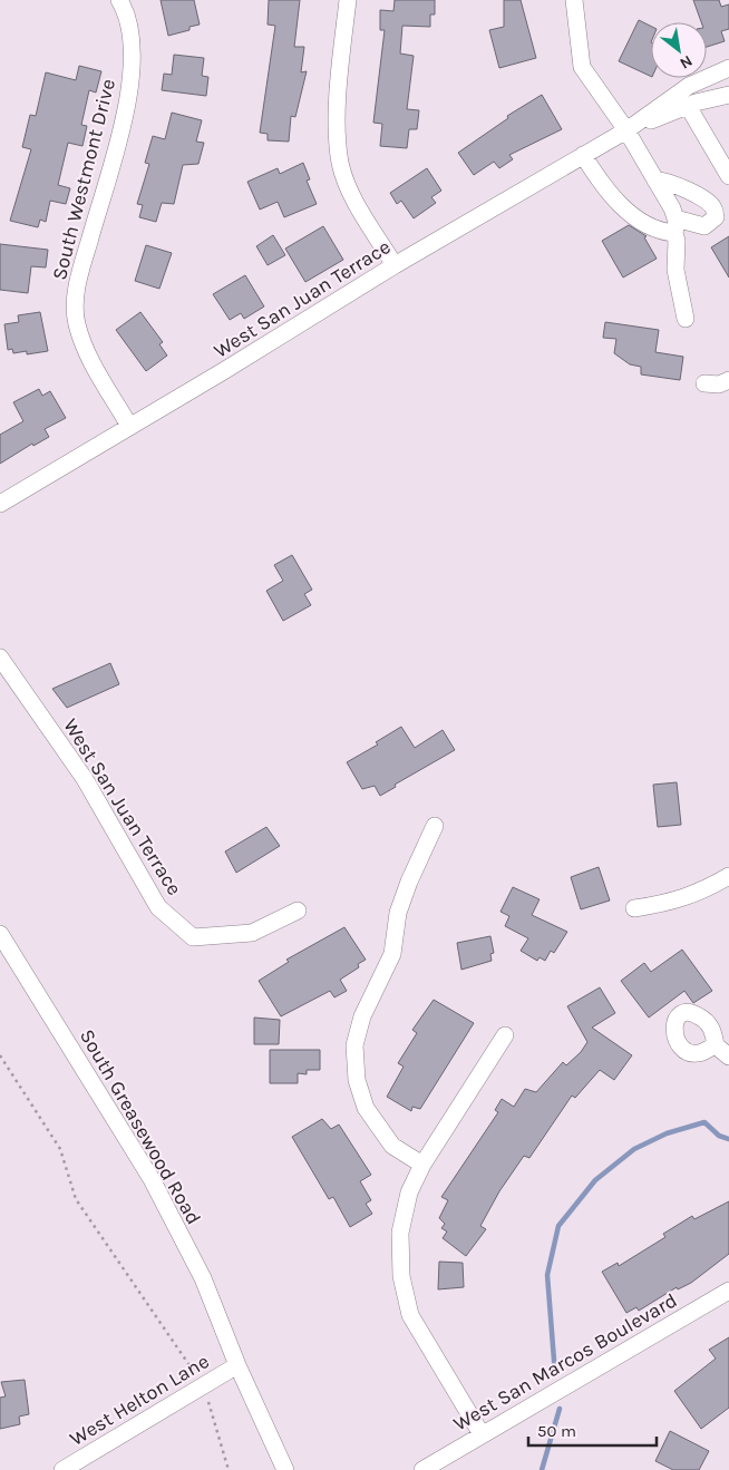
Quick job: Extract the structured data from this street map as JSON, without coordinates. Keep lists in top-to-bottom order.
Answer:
{
  "streets": {
    "street": [
      "South Westmont Drive",
      "West San Juan Terrace",
      "South Greasewood Road",
      "West San Marcos Boulevard",
      "West Helton Lane"
    ]
  },
  "crossings": [
    ["South Westmont Drive", "West San Juan Terrace"],
    ["South Greasewood Road", "West Helton Lane"]
  ],
  "scale_bar": "50 m",
  "north": "bottom right"
}
